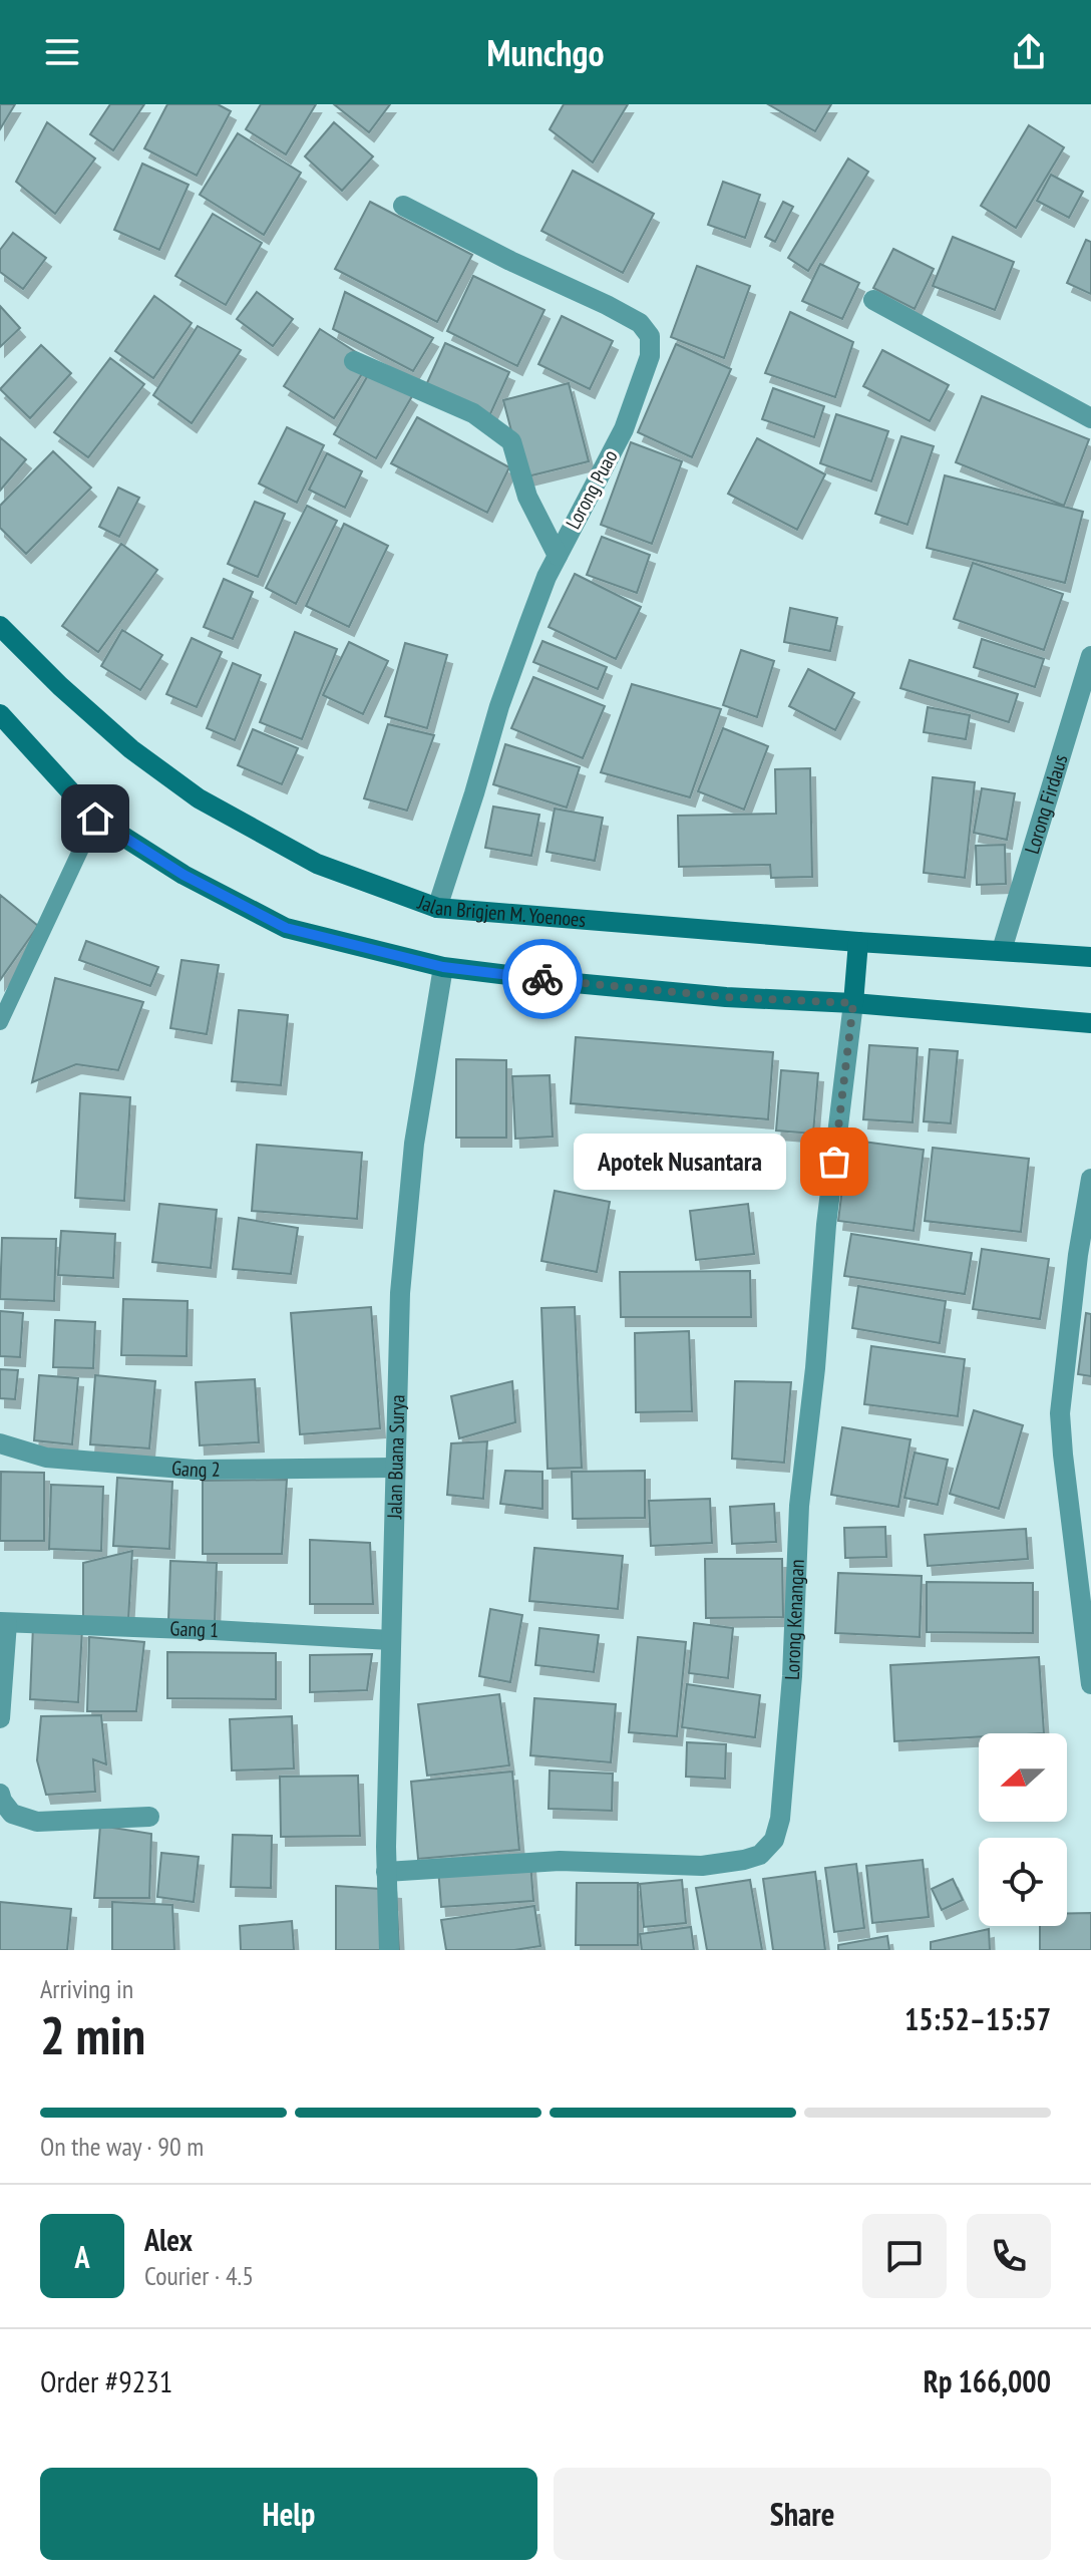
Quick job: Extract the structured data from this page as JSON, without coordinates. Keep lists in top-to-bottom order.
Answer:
{
  "streets": {
    "main road": ["Jalan Brigjen M. Yoenoes"],
    "street": [
      "Lorong Puao",
      "Lorong Firdaus",
      "Jalan Buana Surya",
      "Gang 2",
      "Lorong Kenangan",
      "Gang 1"
    ]
  },
  "crossings": [
    ["Lorong Puao", "Jalan Brigjen M. Yoenoes"],
    ["Lorong Firdaus", "Jalan Brigjen M. Yoenoes"],
    ["Jalan Buana Surya", "Gang 2"],
    ["Jalan Buana Surya", "Lorong Kenangan"],
    ["Jalan Buana Surya", "Gang 1"]
  ],
  "places": ["Apotek Nusantara"],
  "north": "left",
  "page": {
    "header": "Munchgo",
    "bubble": "Apotek Nusantara",
    "heading": ["2 min", "Arriving in", "15:52–15:57"],
    "panel": [
      "Alex",
      "Courier · 4.5",
      "Order #9231",
      "Rp 166,000"
    ],
    "bar": "On the way · 90 m",
    "round": "A",
    "buttons": ["Help", "Share"]
  }
}
